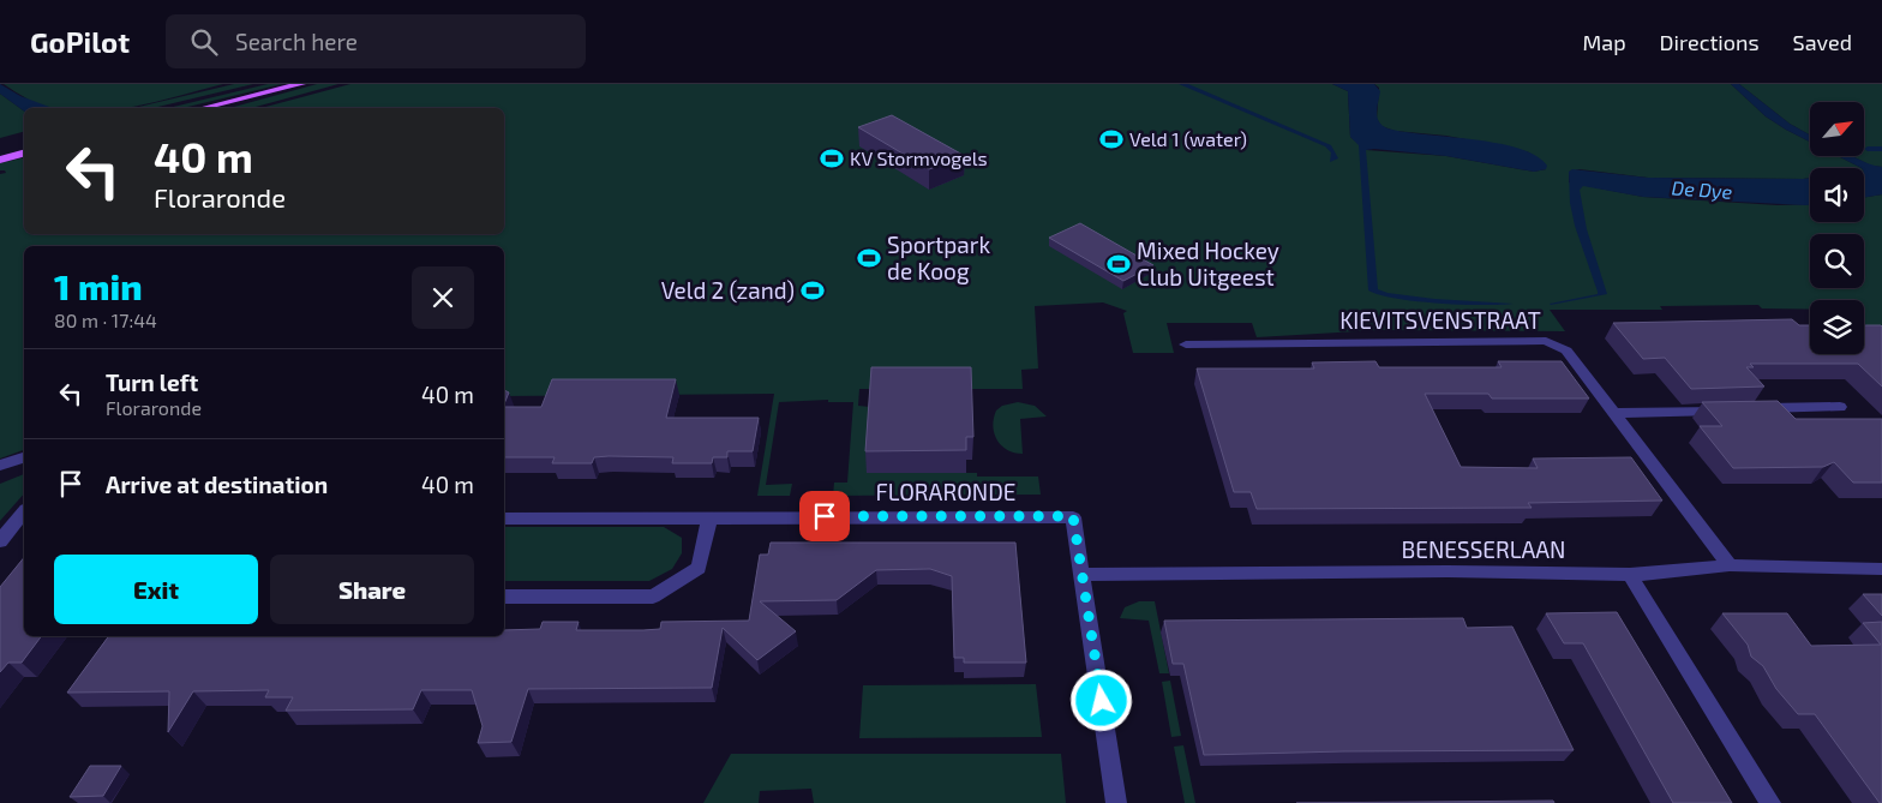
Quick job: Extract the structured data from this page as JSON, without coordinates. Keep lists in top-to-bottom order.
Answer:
{
  "streets": {
    "street": ["KIEVITSVENSTRAAT", "FLORARONDE", "BENESSERLAAN"]
  },
  "crossings": [
    ["KIEVITSVENSTRAAT", "BENESSERLAAN"],
    ["FLORARONDE", "BENESSERLAAN"]
  ],
  "water": ["De Dye"],
  "places": {
    "sports": [
      "Veld 1 (water)",
      "KV Stormvogels",
      "Sportpark de Koog",
      "Mixed Hockey Club Uitgeest",
      "Veld 2 (zand)"
    ]
  },
  "north": "top right",
  "page": {
    "header": "GoPilot",
    "search": "Search here",
    "nav": ["Map", "Directions", "Saved"],
    "turn": ["40 m", "Floraronde"],
    "heading": ["1 min", "80 m · 17:44"],
    "list": [
      {
        "name": "Turn left",
        "note": "Floraronde",
        "value": "40 m"
      },
      {
        "name": "Arrive at destination",
        "value": "40 m"
      }
    ],
    "buttons": ["Exit", "Share"]
  }
}
